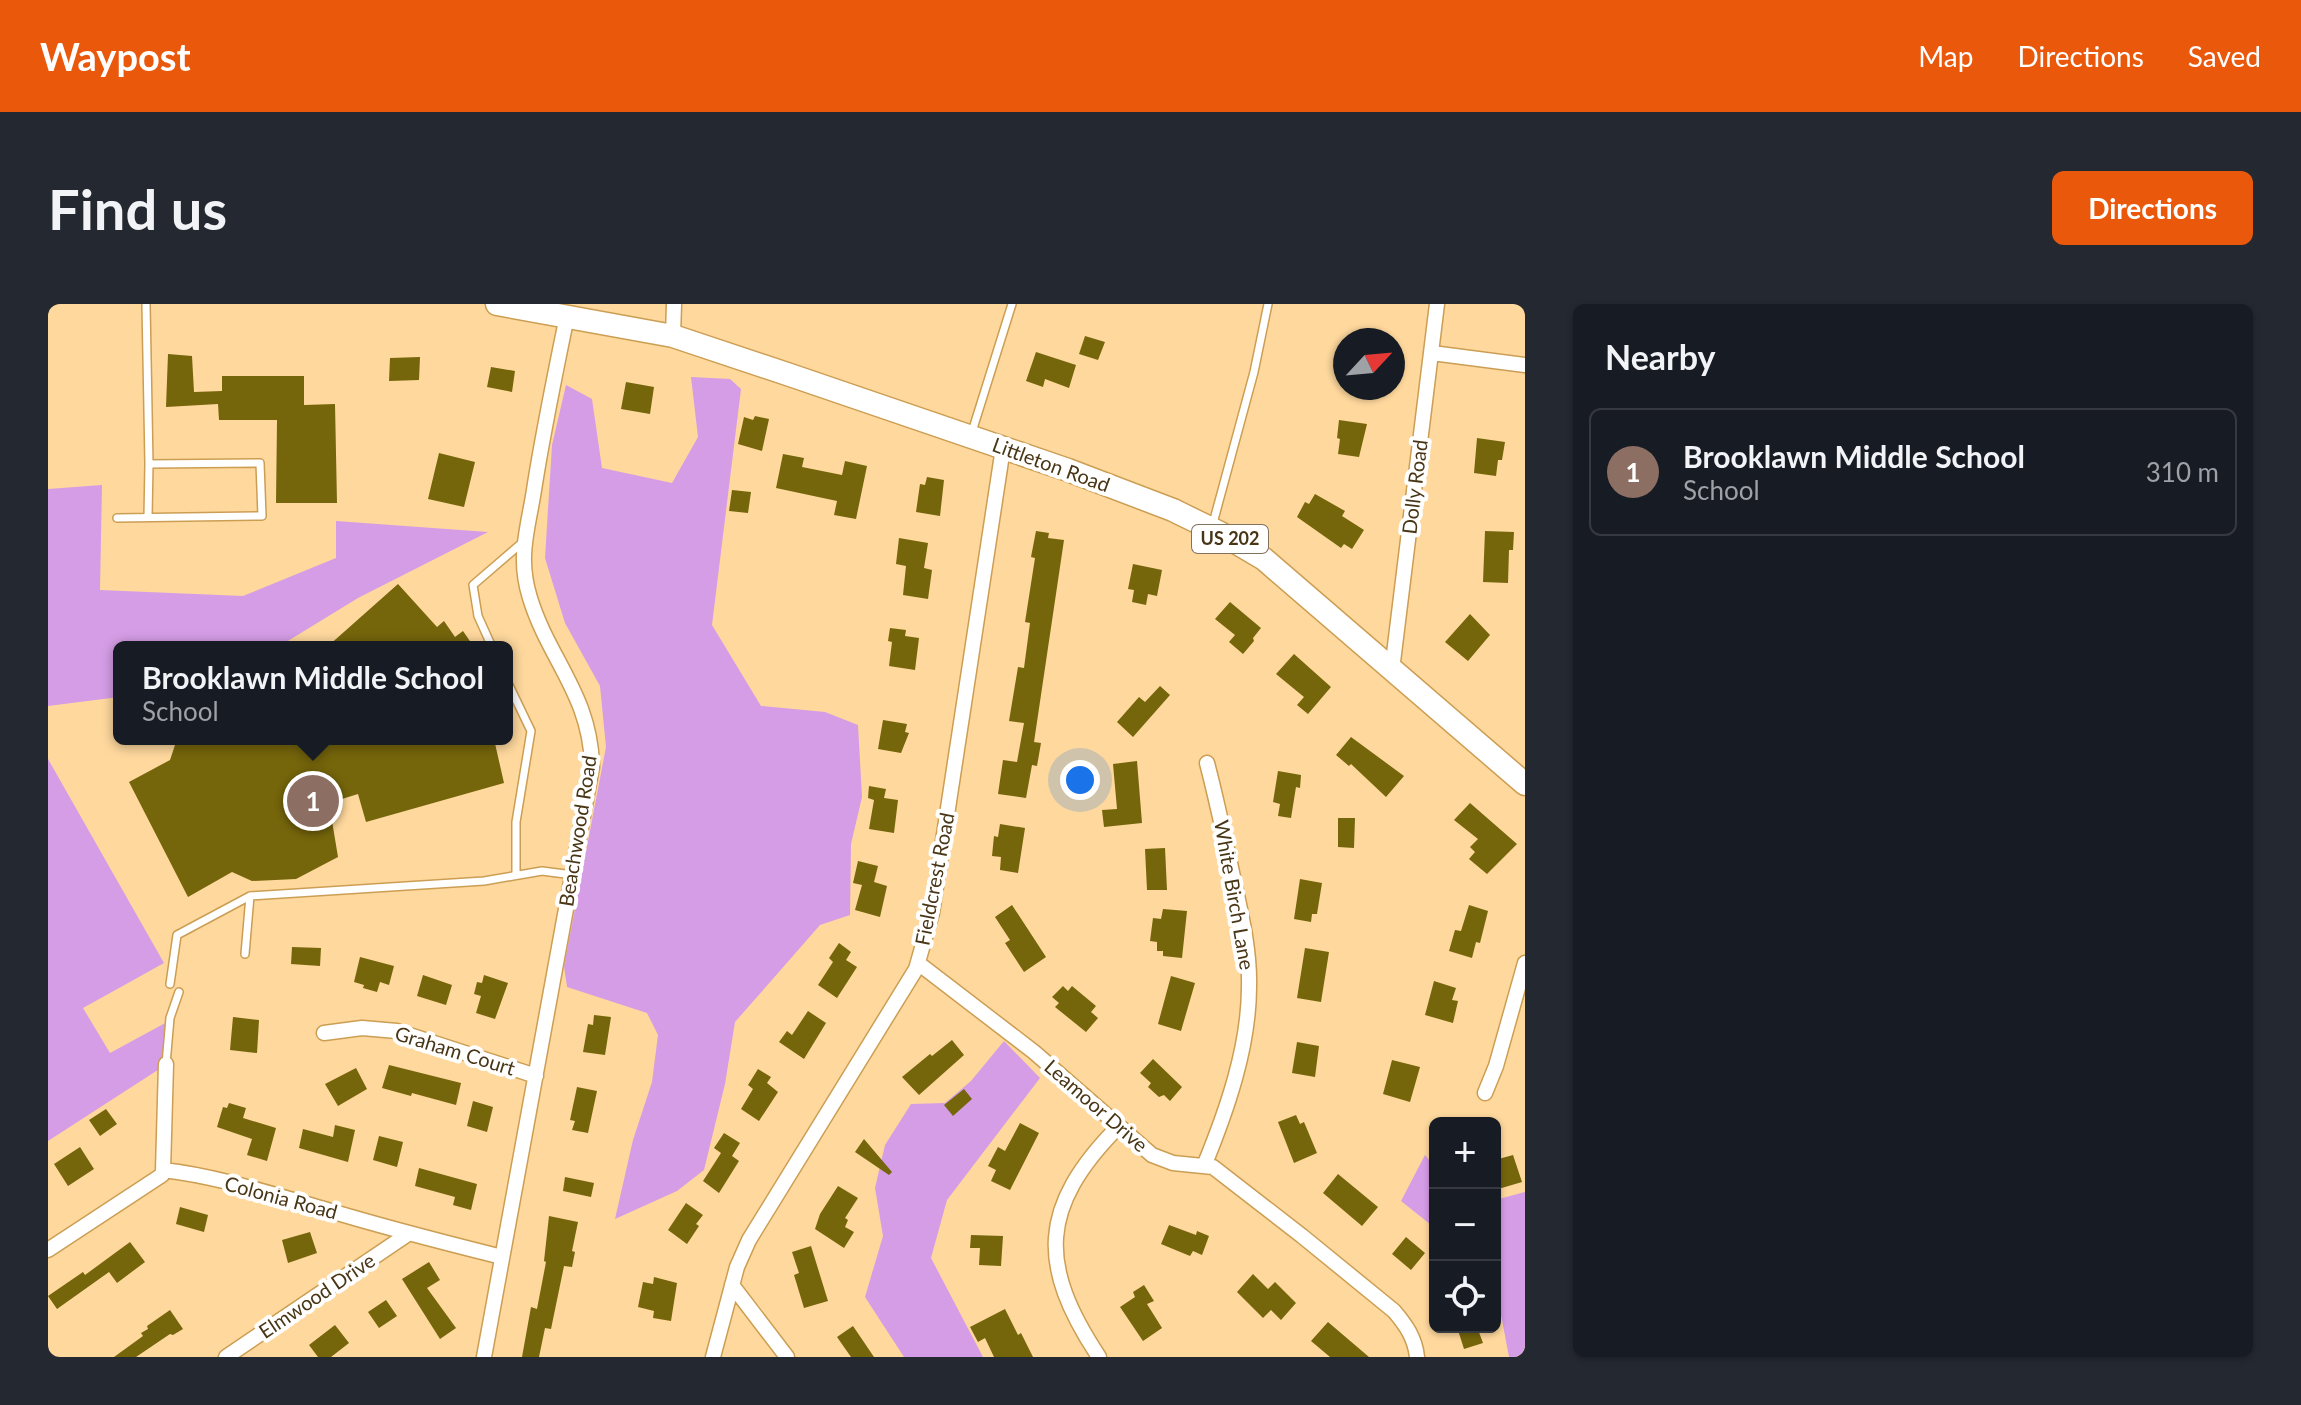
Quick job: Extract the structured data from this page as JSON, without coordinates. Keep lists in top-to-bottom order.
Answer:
{
  "streets": {
    "main road": ["Littleton Road", "US 202"],
    "street": [
      "Dolly Road",
      "Beachwood Road",
      "Fieldcrest Road",
      "White Birch Lane",
      "Graham Court",
      "Leamoor Drive",
      "Colonia Road",
      "Elmwood Drive"
    ]
  },
  "crossings": [
    ["Littleton Road", "Dolly Road"],
    ["Littleton Road", "Beachwood Road"],
    ["Littleton Road", "Fieldcrest Road"],
    ["Beachwood Road", "Graham Court"],
    ["Beachwood Road", "Colonia Road"],
    ["Fieldcrest Road", "Leamoor Drive"],
    ["White Birch Lane", "Leamoor Drive"],
    ["Colonia Road", "Elmwood Drive"]
  ],
  "north": "top right",
  "page": {
    "header": "Waypost",
    "nav": ["Map", "Directions", "Saved"],
    "buttons": "Directions",
    "title": "Find us",
    "heading": "Nearby",
    "list": [
      {
        "mark": "1",
        "name": "Brooklawn Middle School",
        "note": "School",
        "value": "310 m"
      }
    ],
    "popup": ["Brooklawn Middle School", "School"],
    "pins": "1",
    "map_buttons": ["+", "−"]
  }
}
